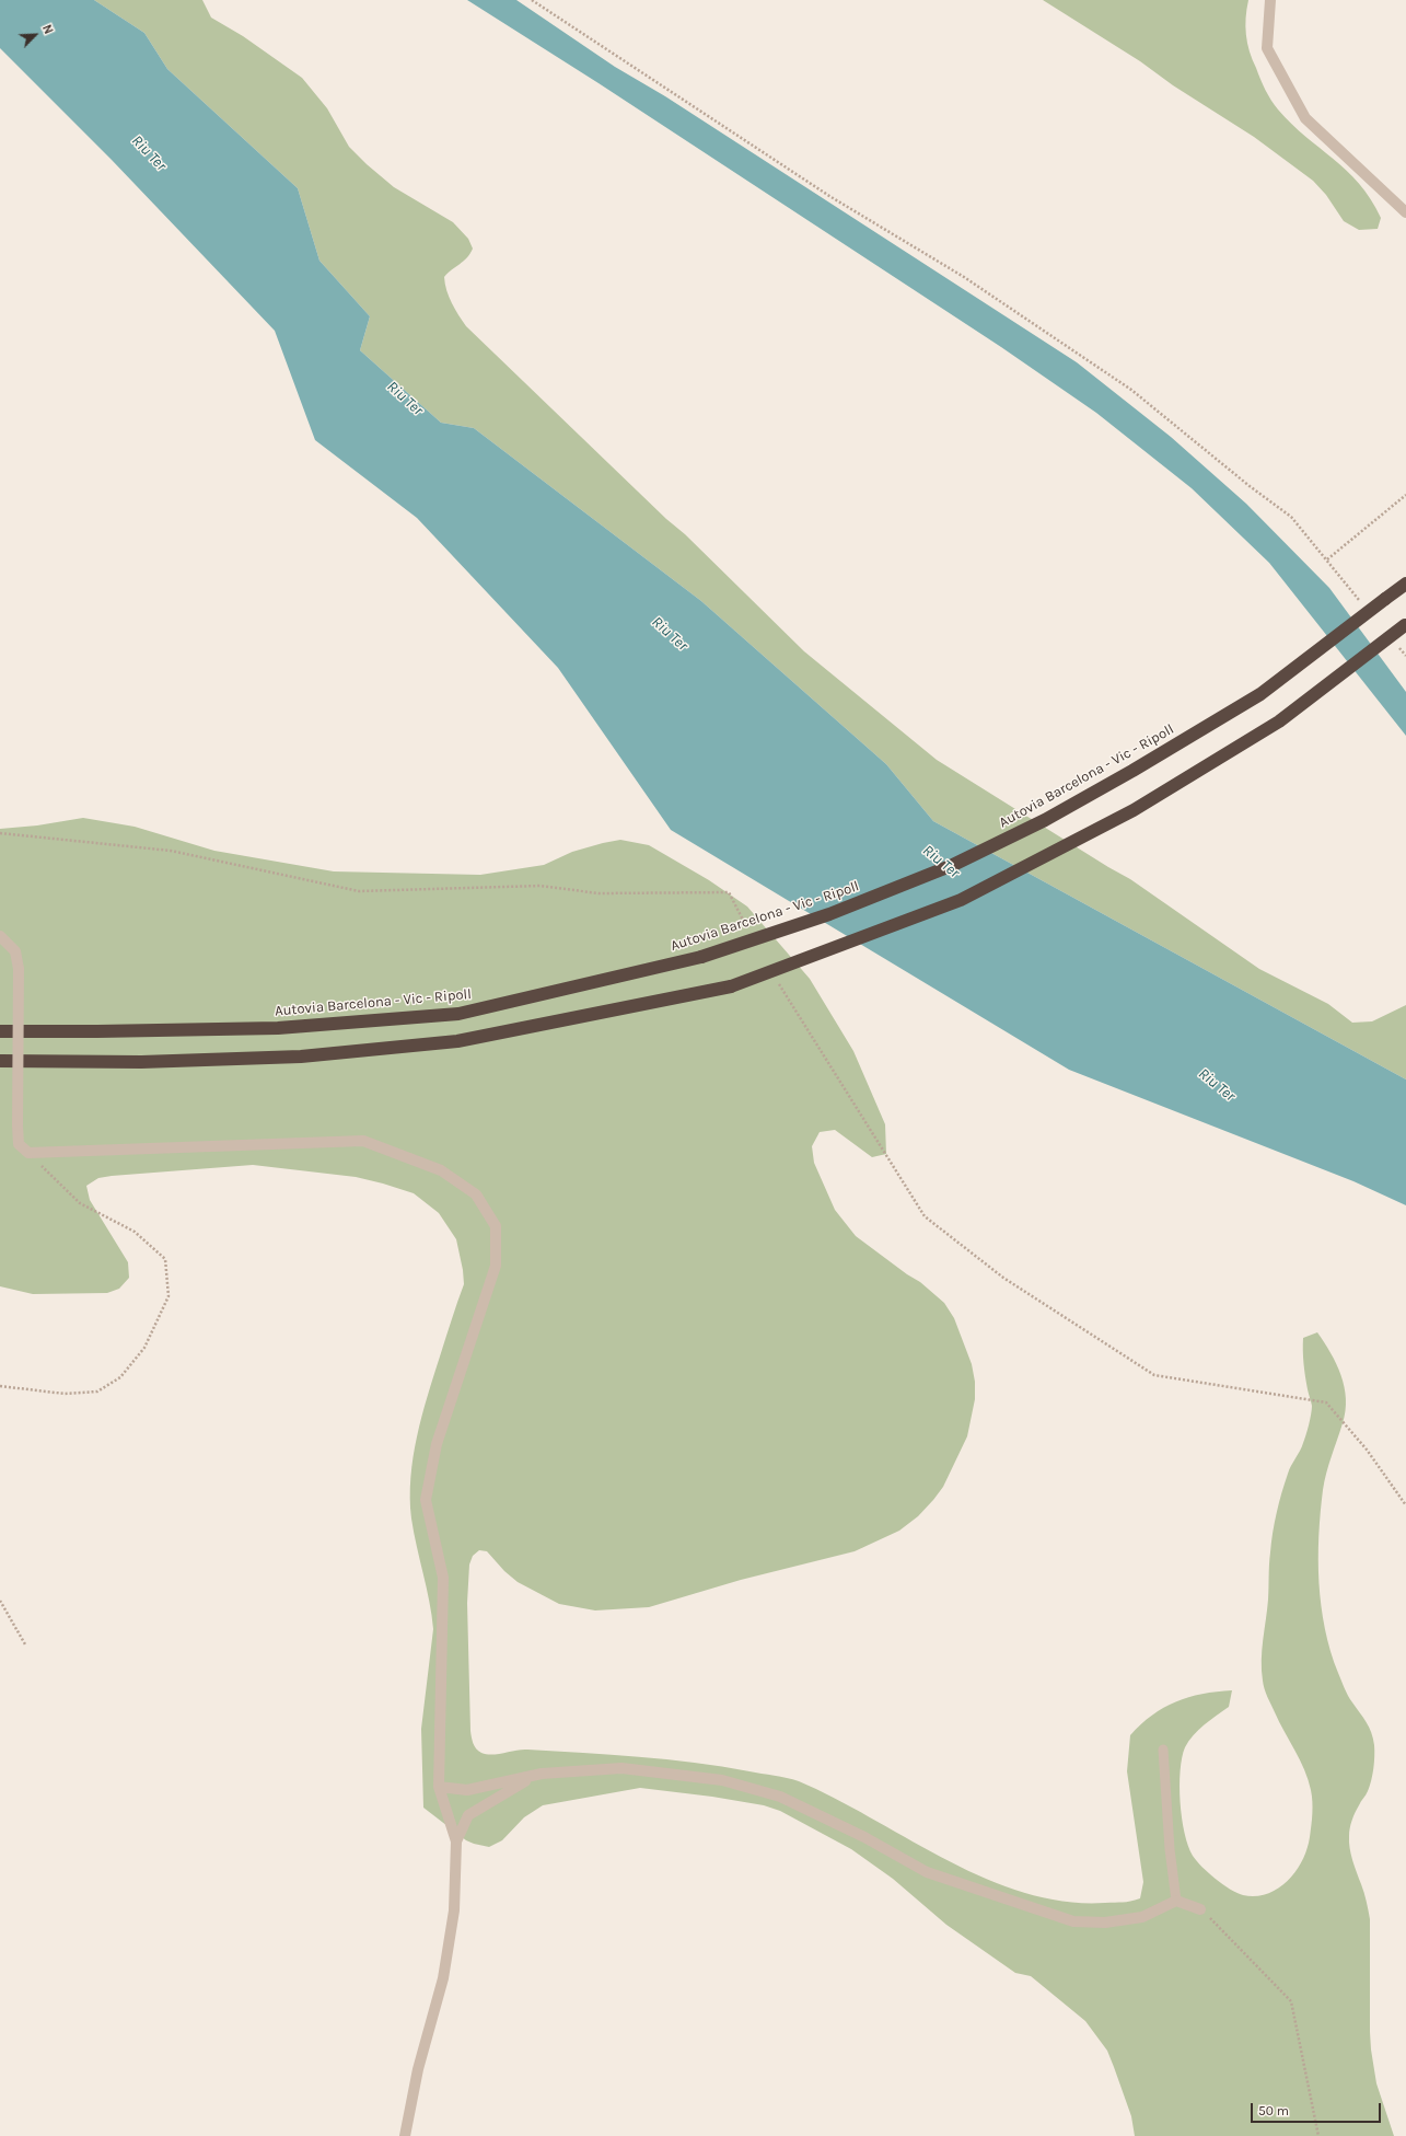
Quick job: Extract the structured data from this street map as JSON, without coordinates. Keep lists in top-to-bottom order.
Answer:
{
  "streets": {
    "highway": ["Autovia Barcelona - Vic - Ripoll"]
  },
  "water": ["Riu Ter"],
  "scale_bar": "50 m",
  "north": "top right"
}
